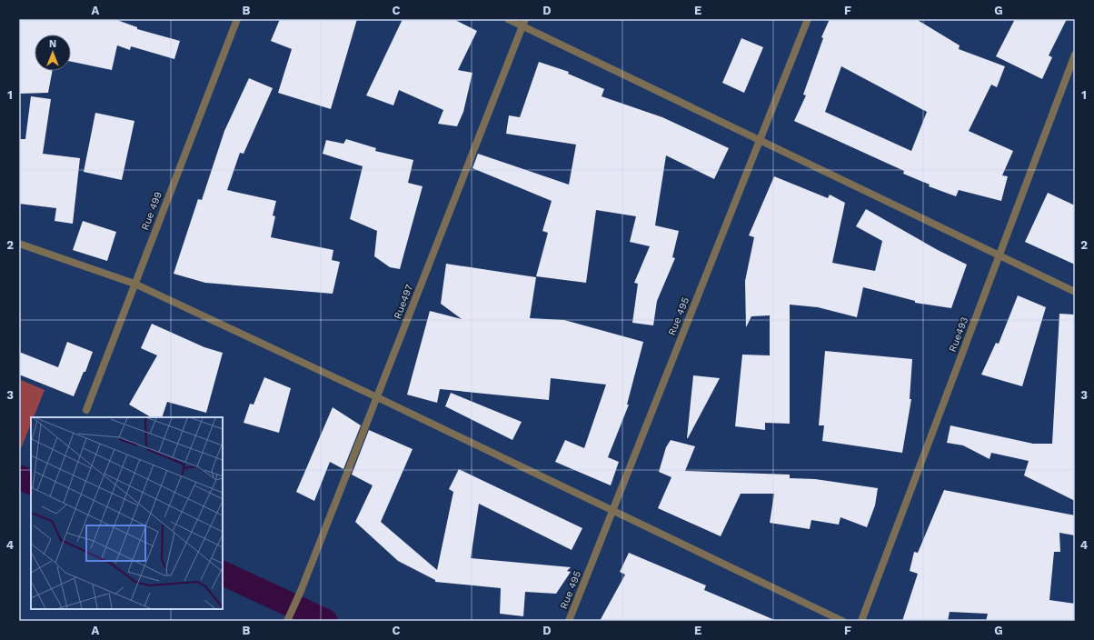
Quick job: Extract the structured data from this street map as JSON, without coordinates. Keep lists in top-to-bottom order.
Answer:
{
  "streets": {
    "street": [
      "Rue 499",
      "Rue497",
      "Rue 495",
      "Rue493"
    ]
  },
  "north": "top",
  "grid": {
    "columns": [
      "A",
      "B",
      "C",
      "D",
      "E",
      "F",
      "G"
    ],
    "rows": [
      "1",
      "2",
      "3",
      "4"
    ]
  }
}
